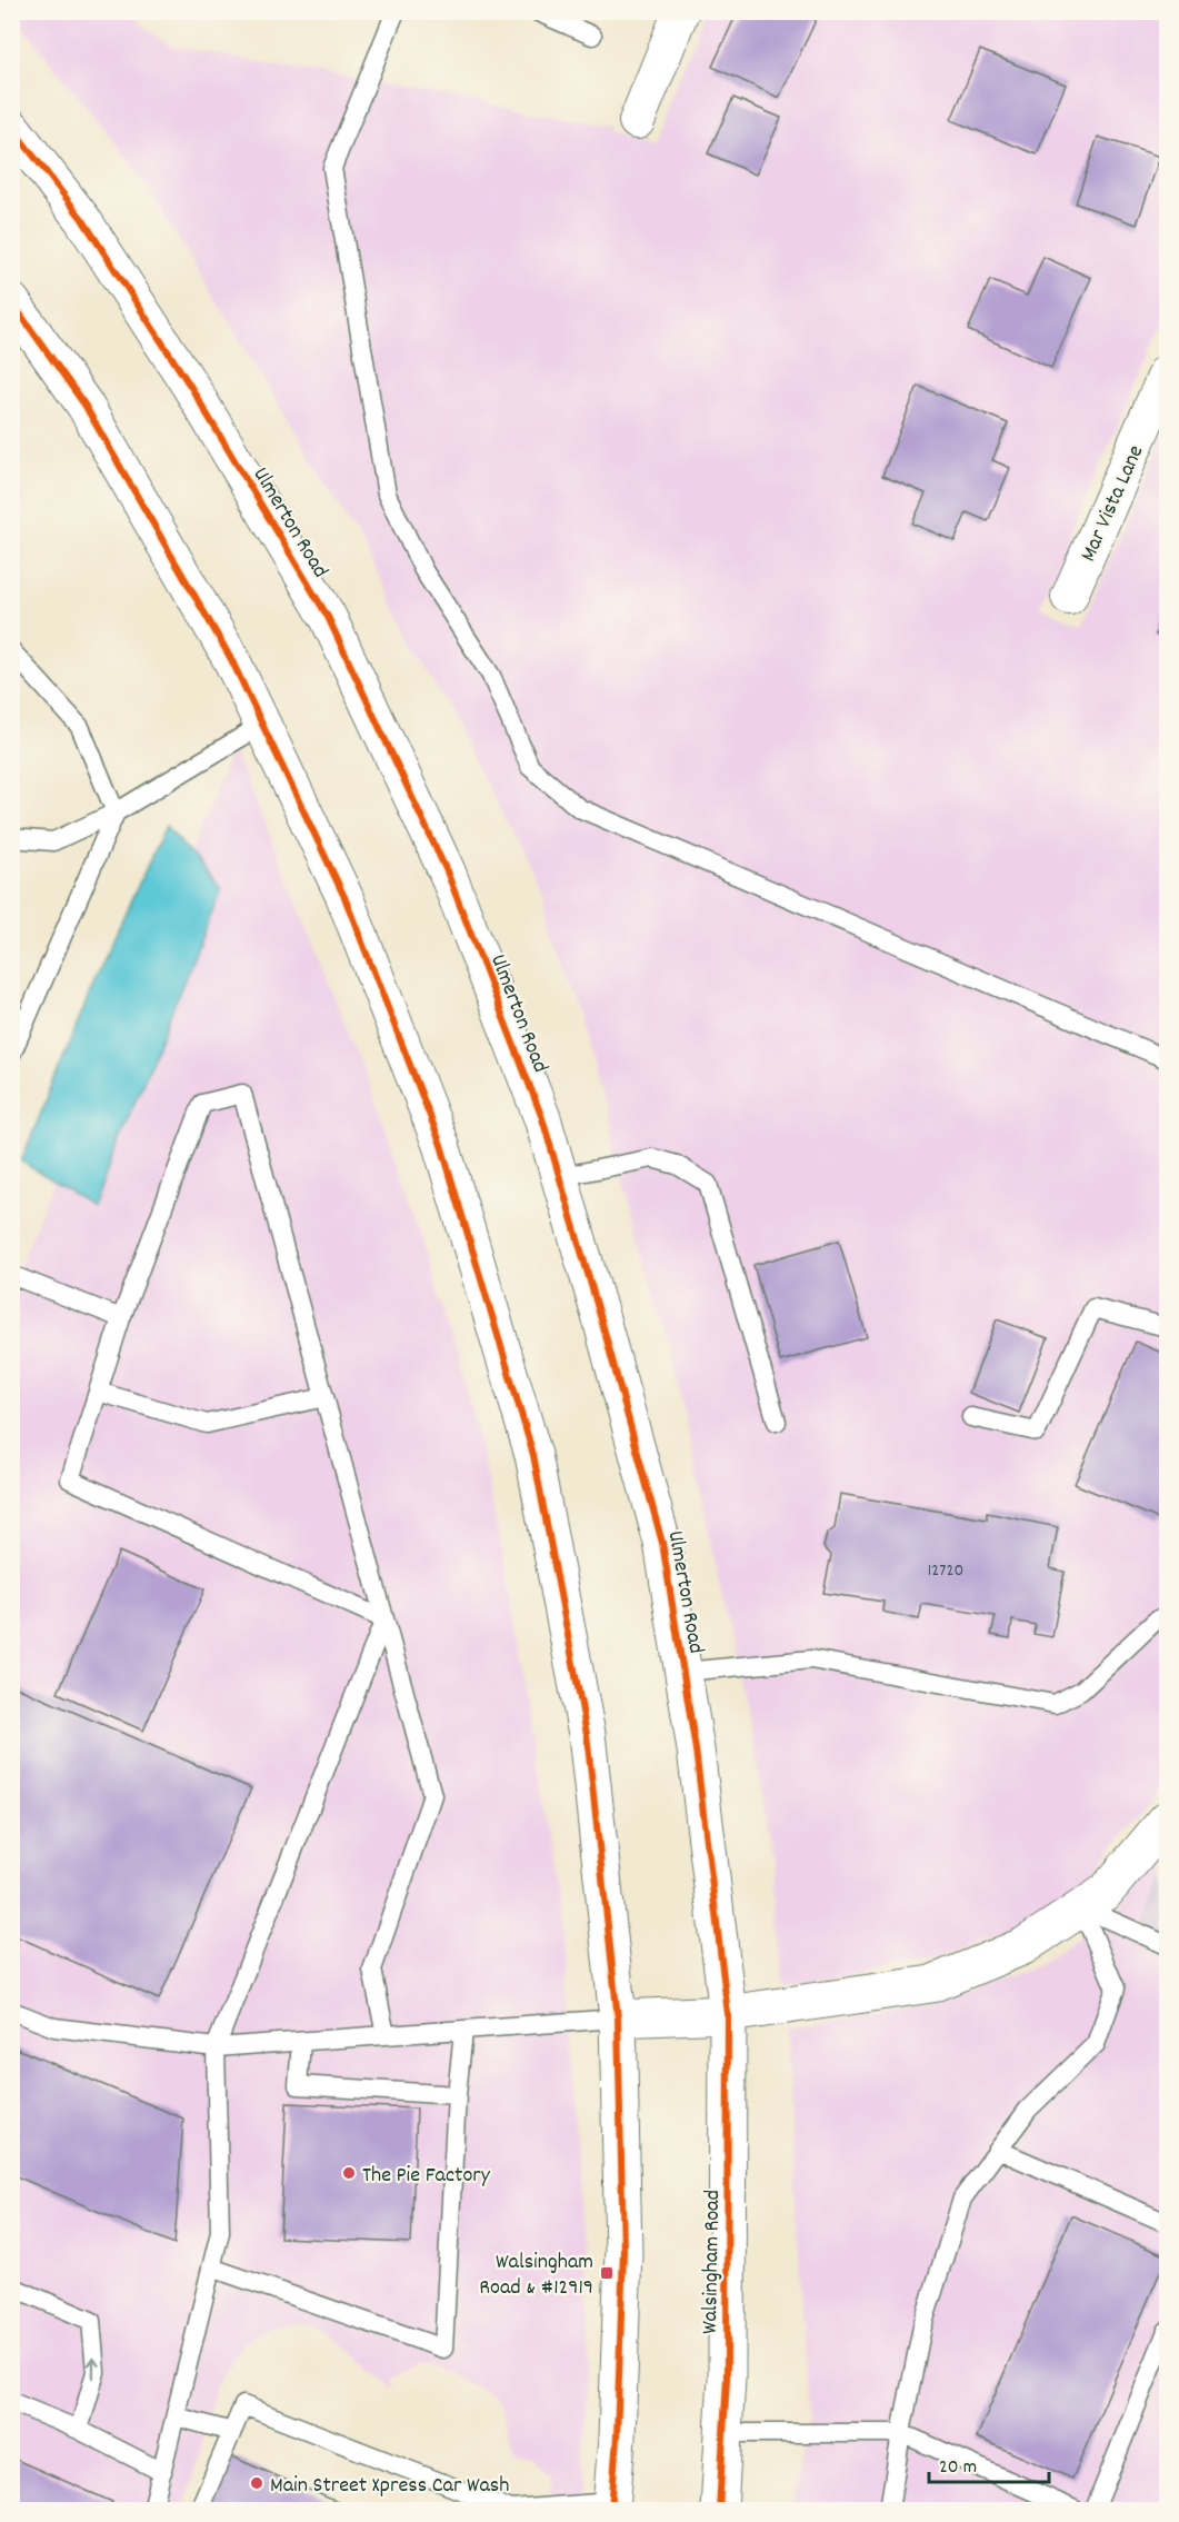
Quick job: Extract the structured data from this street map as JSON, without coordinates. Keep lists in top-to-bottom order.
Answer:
{
  "streets": {
    "main road": ["Ulmerton Road", "Walsingham Road"],
    "street": ["Mar Vista Lane"]
  },
  "crossings": [
    ["Ulmerton Road", "Walsingham Road"]
  ],
  "places": {
    "other": ["The Pie Factory", "Main Street Xpress Car Wash"],
    "transit": ["Walsingham Road & #12919"]
  },
  "house_numbers": ["12720"],
  "scale_bar": "20 m"
}
